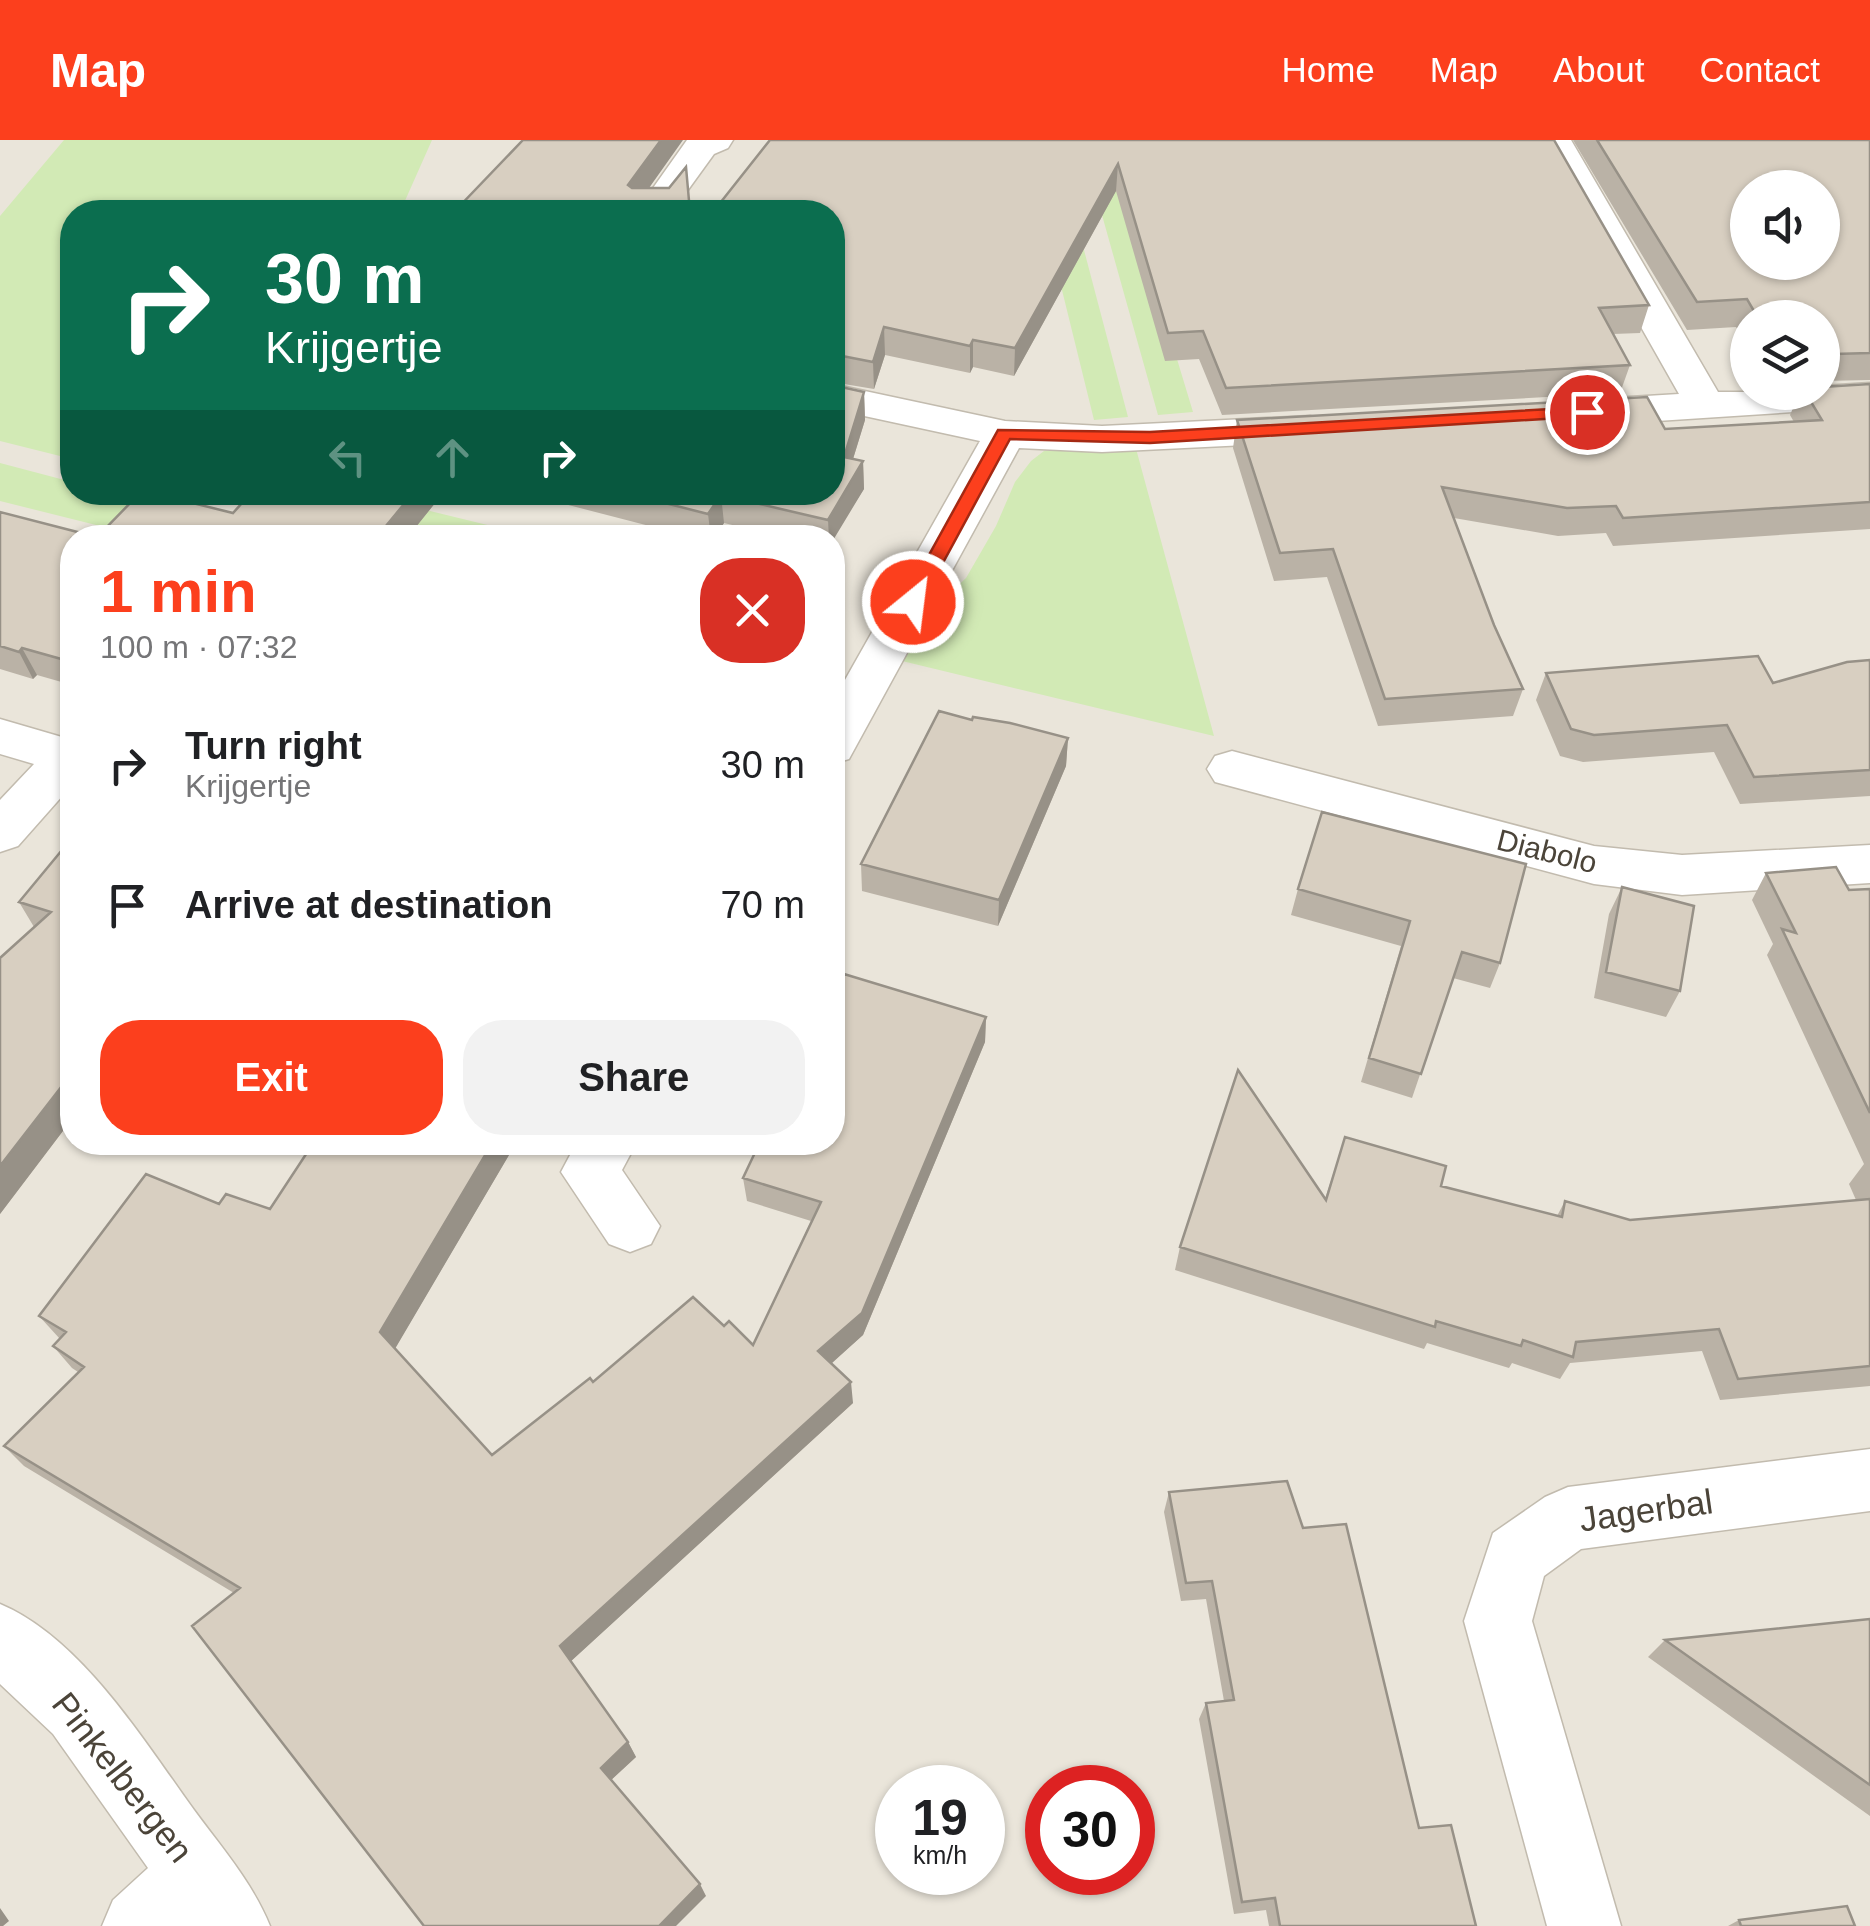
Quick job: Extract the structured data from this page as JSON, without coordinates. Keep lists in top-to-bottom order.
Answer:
{
  "streets": {
    "street": ["Diabolo", "Jagerbal", "Pinkelbergen"]
  },
  "page": {
    "header": "Map",
    "nav": [
      "Home",
      "Map",
      "About",
      "Contact"
    ],
    "turn": ["30 m", "Krijgertje"],
    "heading": ["1 min", "100 m · 07:32"],
    "list": [
      {
        "name": "Turn right",
        "note": "Krijgertje",
        "value": "30 m"
      },
      {
        "name": "Arrive at destination",
        "value": "70 m"
      }
    ],
    "buttons": ["Exit", "Share"],
    "speed": "19 km/h",
    "limit": "30"
  }
}
